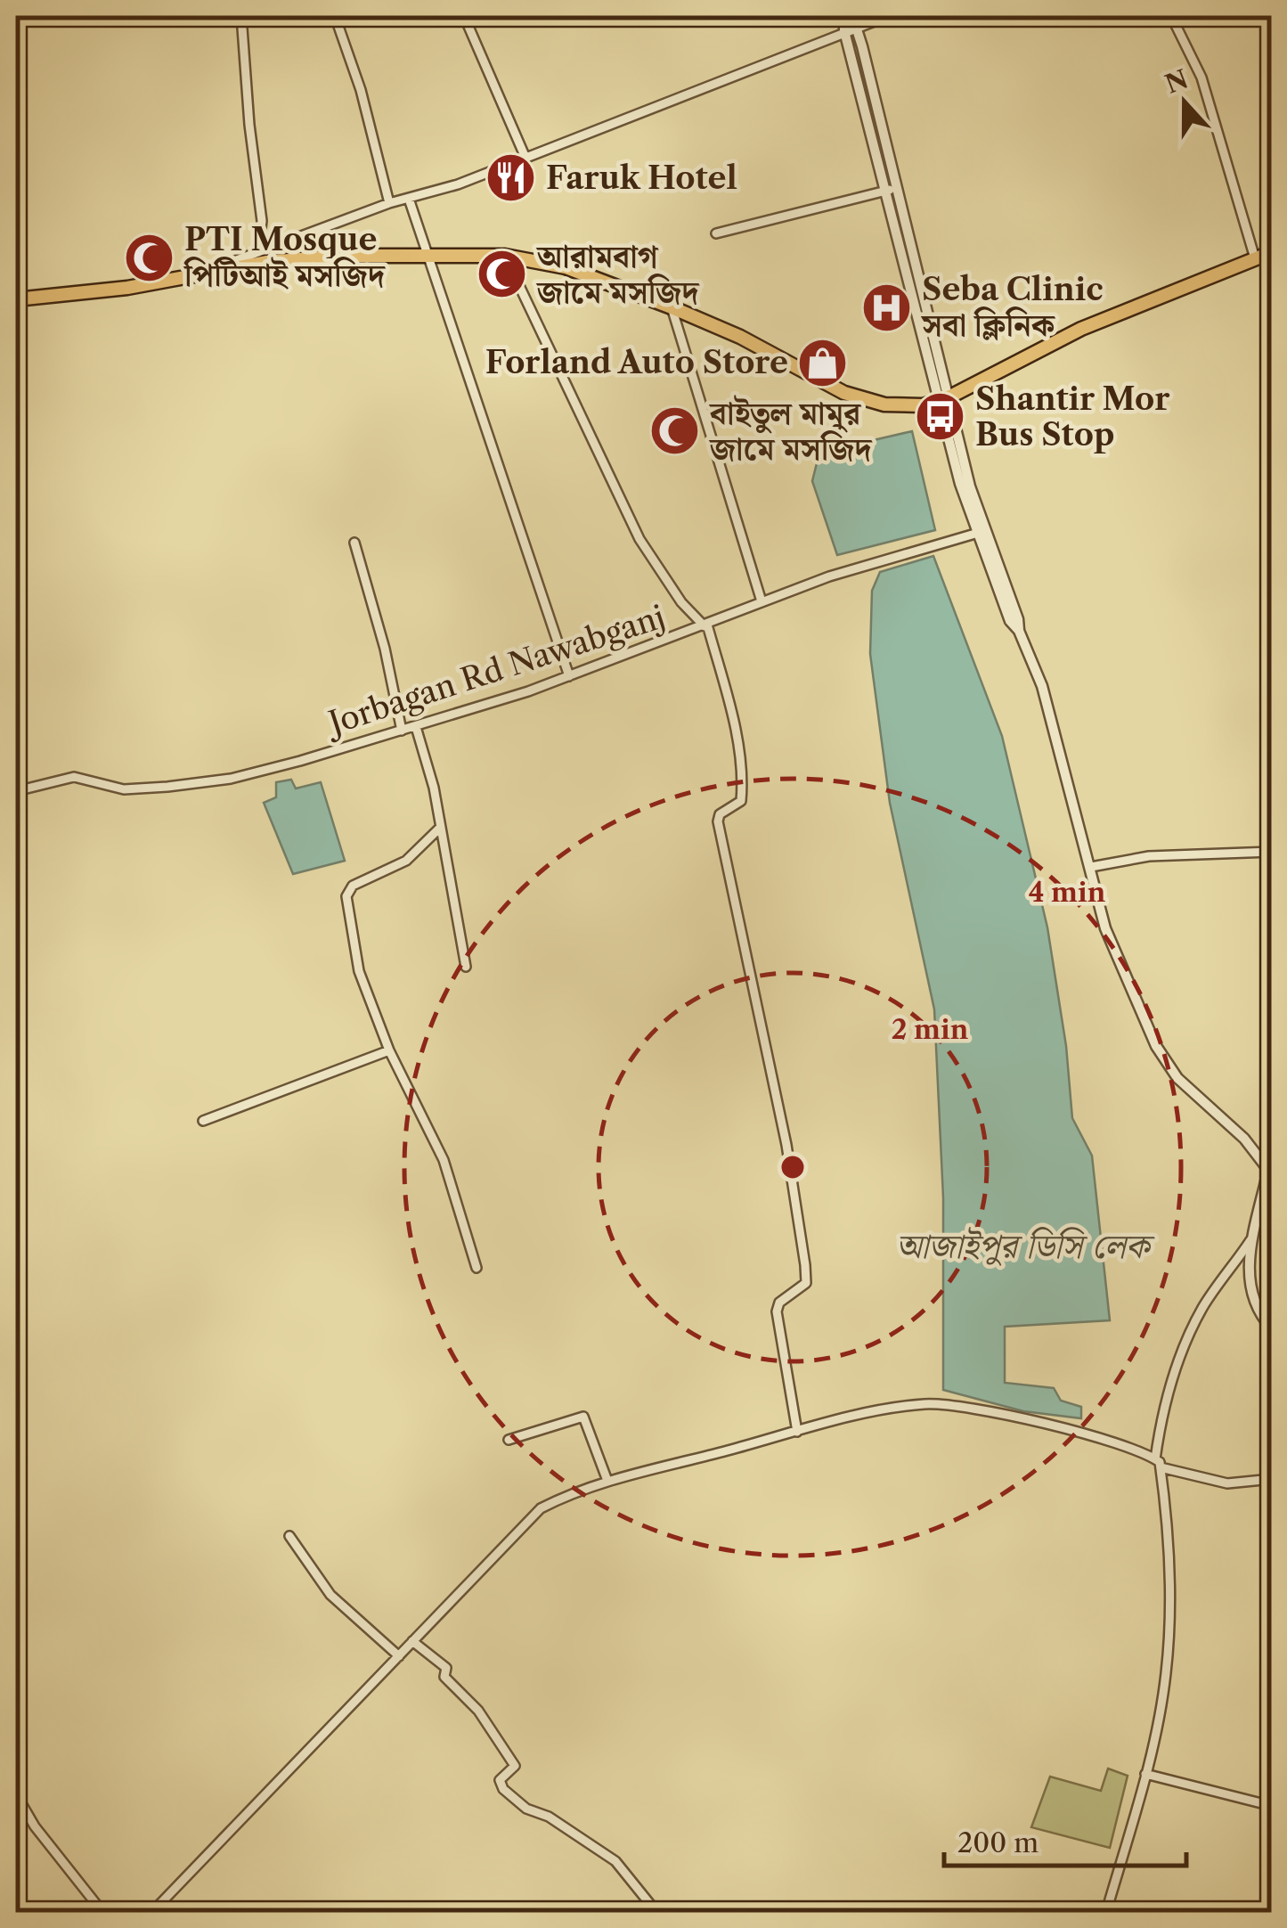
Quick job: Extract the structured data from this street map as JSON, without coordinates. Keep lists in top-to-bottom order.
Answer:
{
  "streets": {
    "street": ["Jorbagan Rd Nawabganj"]
  },
  "water": ["আজাইপুর ডিসি লেক"],
  "places": {
    "restaurant": ["Faruk Hotel"],
    "mosque": ["PTI Mosque পিটিআই মসজিদ", "আরামবাগ জামে মসজিদ", "বাইতুল মামুর জামে মসজিদ"],
    "hospital": ["Seba Clinic সবা ক্লিনিক"],
    "shop": ["Forland Auto Store"],
    "bus stop": ["Shantir Mor Bus Stop"]
  },
  "scale_bar": "200 m",
  "north": "top",
  "rings": ["4 min", "2 min"]
}
